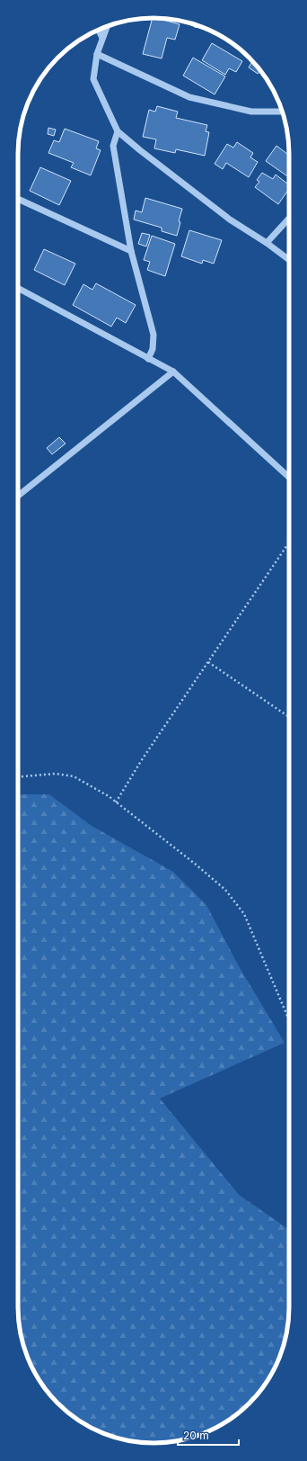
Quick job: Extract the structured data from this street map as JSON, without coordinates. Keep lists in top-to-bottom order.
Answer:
{
  "scale_bar": "20 m"
}
